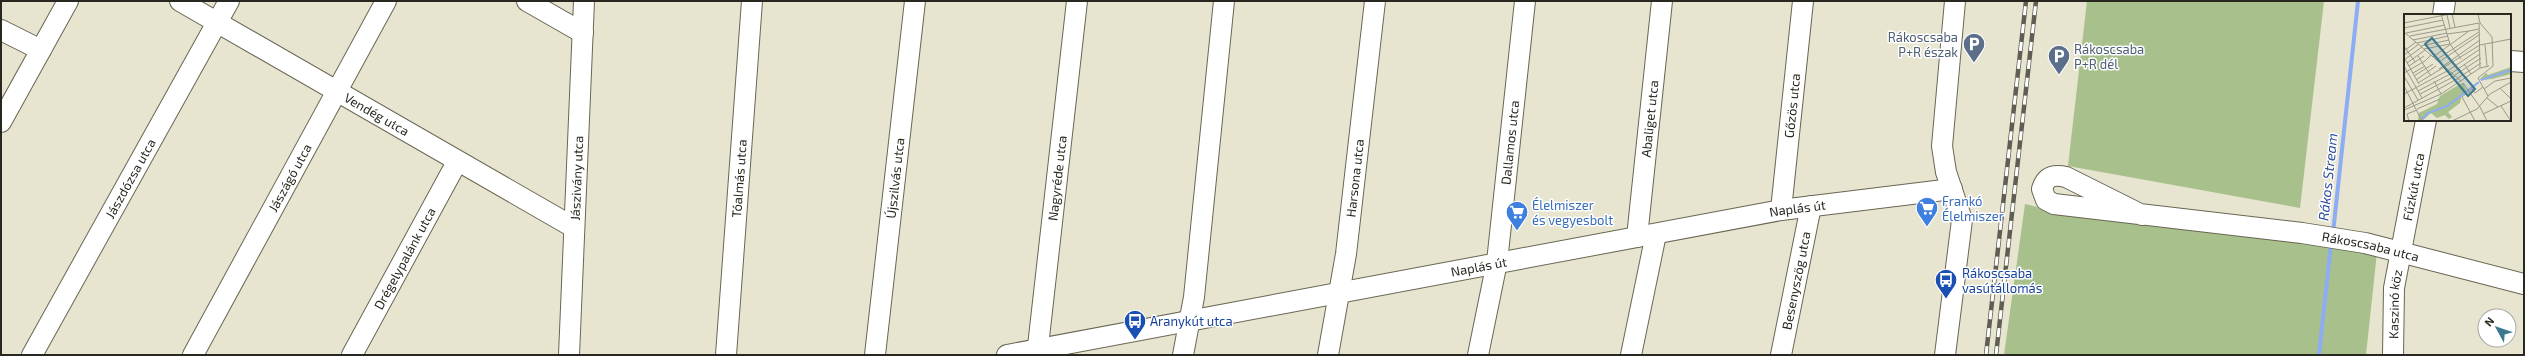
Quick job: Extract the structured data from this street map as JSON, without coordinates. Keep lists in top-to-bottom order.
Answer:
{
  "streets": {
    "street": [
      "Gőzös utca",
      "Vendég utca",
      "Abaliget utca",
      "Dallamos utca",
      "Jászdózsa utca",
      "Jászágó utca",
      "Jászivány utca",
      "Tóalmás utca",
      "Újszilvás utca",
      "Nagyréde utca",
      "Harsona utca",
      "Fűzkút utca",
      "Naplás út",
      "Rákoscsaba utca",
      "Drégelypalánk utca",
      "Besenyszög utca",
      "Kaszinó köz"
    ]
  },
  "crossings": [
    ["Gőzös utca", "Naplás út"],
    ["Vendég utca", "Jászdózsa utca"],
    ["Vendég utca", "Jászágó utca"],
    ["Vendég utca", "Jászivány utca"],
    ["Vendég utca", "Drégelypalánk utca"],
    ["Abaliget utca", "Naplás út"],
    ["Dallamos utca", "Naplás út"],
    ["Nagyréde utca", "Naplás út"],
    ["Harsona utca", "Naplás út"],
    ["Fűzkút utca", "Rákoscsaba utca"],
    ["Fűzkút utca", "Kaszinó köz"],
    ["Naplás út", "Besenyszög utca"],
    ["Rákoscsaba utca", "Kaszinó köz"]
  ],
  "water": ["Rákos Stream"],
  "places": {
    "parking": ["Rákoscsaba P+R észak", "Rákoscsaba P+R dél"],
    "supermarket": ["Frankó Élelmiszer", "Élelmiszer és vegyesbolt"],
    "bus stop": ["Rákoscsaba vasútállomás", "Aranykút utca"]
  },
  "north": "top left"
}
